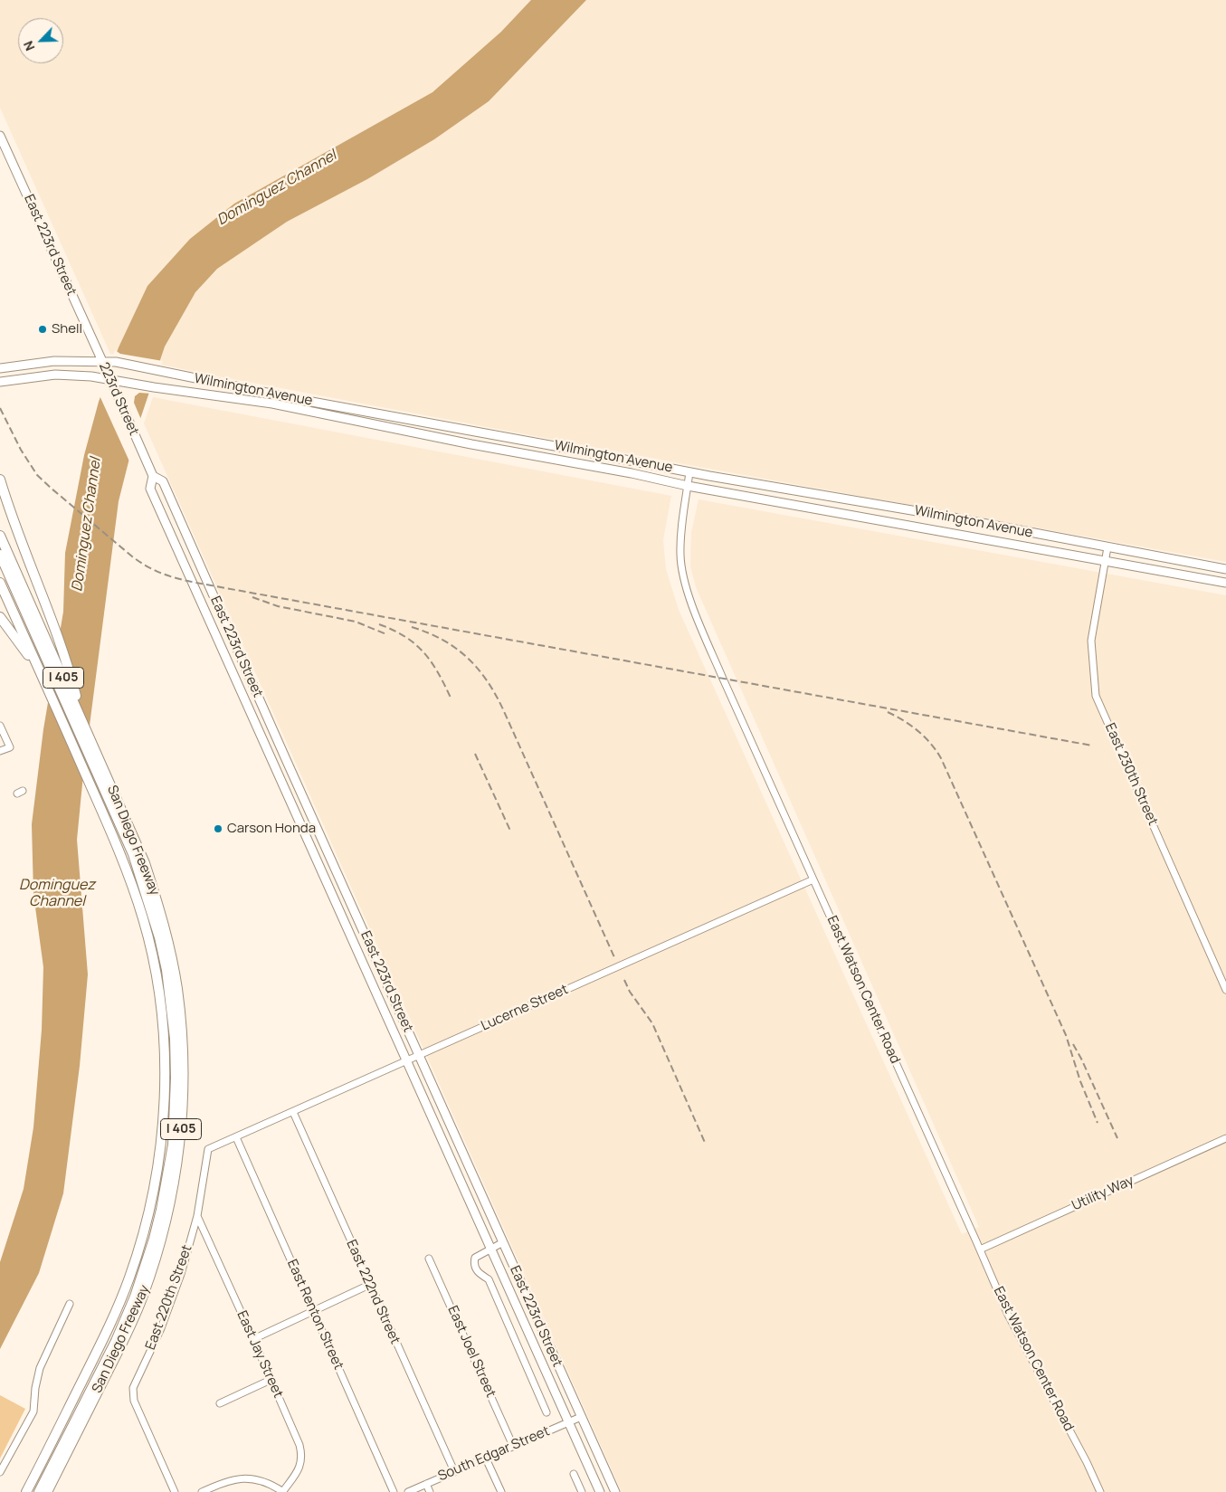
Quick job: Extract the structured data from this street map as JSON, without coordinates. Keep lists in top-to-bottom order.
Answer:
{
  "streets": {
    "highway": ["I 405", "San Diego Freeway"],
    "main road": ["East 223rd Street", "Wilmington Avenue", "223rd Street"],
    "street": [
      "East 230th Street",
      "East Watson Center Road",
      "Lucerne Street",
      "Utility Way",
      "East 222nd Street",
      "East 220th Street",
      "East Renton Street",
      "East Joel Street",
      "East Jay Street",
      "South Edgar Street"
    ]
  },
  "crossings": [
    ["East 223rd Street", "Wilmington Avenue"],
    ["East 223rd Street", "223rd Street"],
    ["East 223rd Street", "Lucerne Street"],
    ["East 223rd Street", "South Edgar Street"],
    ["Wilmington Avenue", "223rd Street"],
    ["Wilmington Avenue", "East 230th Street"],
    ["Wilmington Avenue", "East Watson Center Road"],
    ["East Watson Center Road", "Lucerne Street"],
    ["East Watson Center Road", "Utility Way"],
    ["Lucerne Street", "East 222nd Street"],
    ["Lucerne Street", "East 220th Street"],
    ["Lucerne Street", "East Renton Street"],
    ["East 222nd Street", "South Edgar Street"],
    ["East 220th Street", "East Renton Street"],
    ["East 220th Street", "East Jay Street"],
    ["East Joel Street", "South Edgar Street"]
  ],
  "water": ["Dominguez Channel"],
  "places": ["Shell", "Carson Honda"],
  "north": "bottom left"
}
